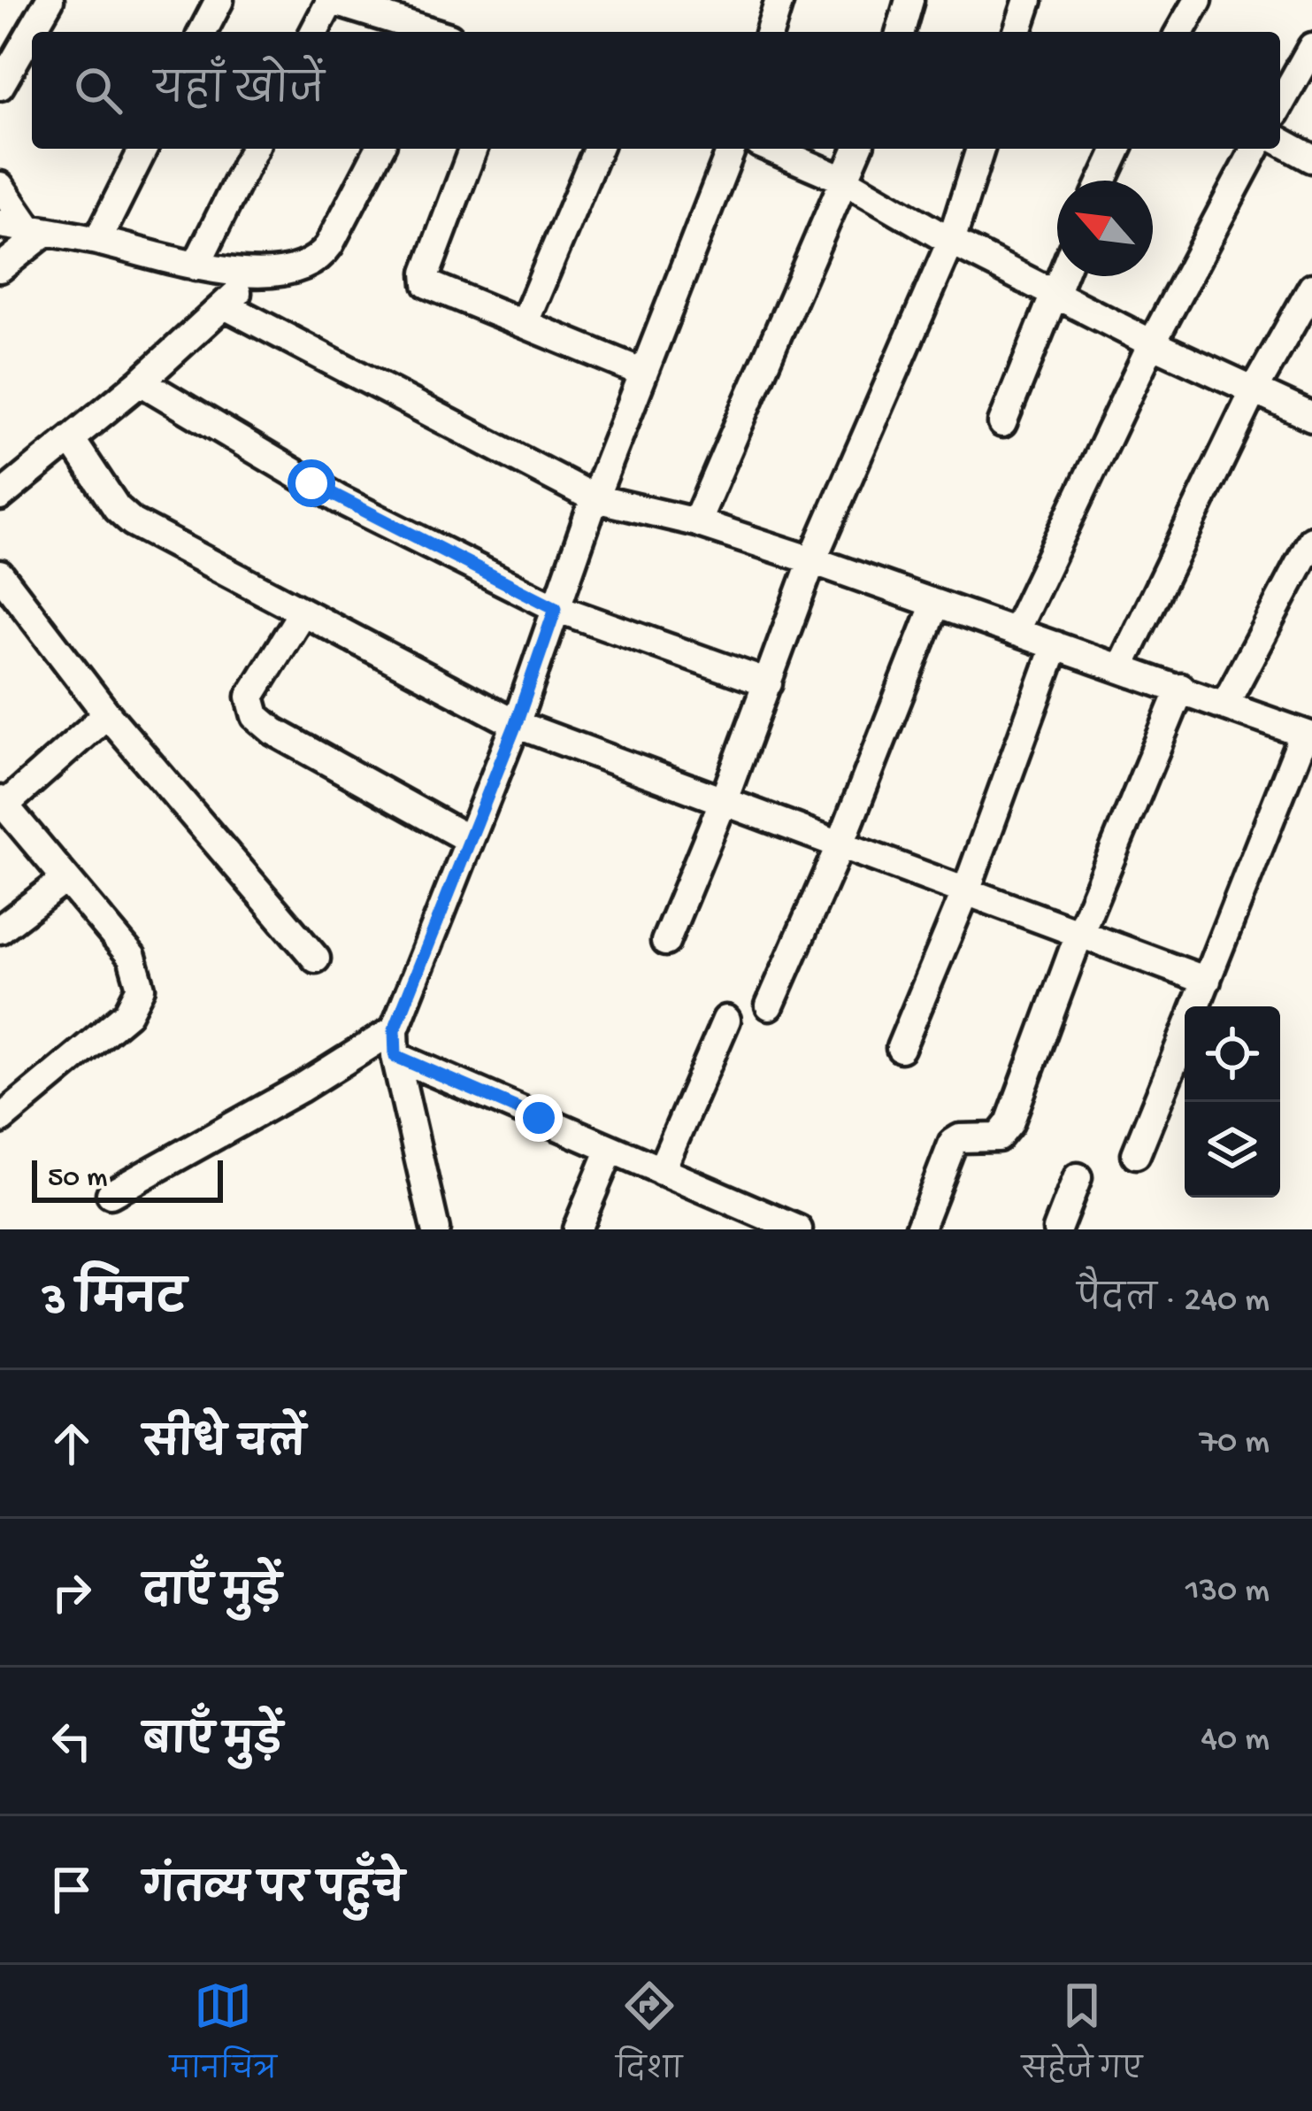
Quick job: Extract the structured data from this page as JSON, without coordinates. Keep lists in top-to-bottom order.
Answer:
{
  "scale_bar": "50 m",
  "north": "top left",
  "page": {
    "search": "यहाँ खोजें",
    "scale": "50 m",
    "heading": ["3 मिनट", "पैदल · 240 m"],
    "list": [
      ["सीधे चलें", "70 m"],
      ["दाएँ मुड़ें", "130 m"],
      ["बाएँ मुड़ें", "40 m"],
      "गंतव्य पर पहुँचे"
    ],
    "nav": ["मानचित्र", "दिशा", "सहेजे गए"]
  }
}
